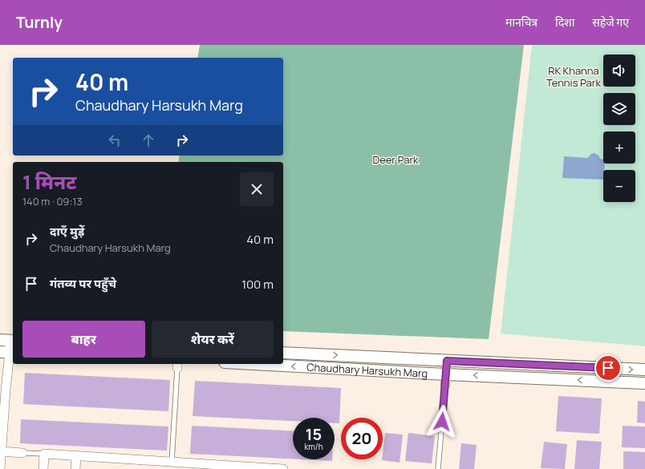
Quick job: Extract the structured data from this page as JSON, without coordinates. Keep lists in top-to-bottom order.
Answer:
{
  "streets": {
    "street": ["Chaudhary Harsukh Marg"]
  },
  "parks": ["RK Khanna Tennis Park", "Deer Park"],
  "page": {
    "header": "Turnly",
    "nav": ["मानचित्र", "दिशा", "सहेजे गए"],
    "map_buttons": ["+", "−"],
    "turn": ["40 m", "Chaudhary Harsukh Marg"],
    "heading": ["1 मिनट", "140 m · 09:13"],
    "list": [
      {
        "name": "दाएँ मुड़ें",
        "note": "Chaudhary Harsukh Marg",
        "value": "40 m"
      },
      {
        "name": "गंतव्य पर पहुँचे",
        "value": "100 m"
      }
    ],
    "buttons": ["बाहर", "शेयर करें"],
    "speed": "15 km/h",
    "limit": "20"
  }
}
